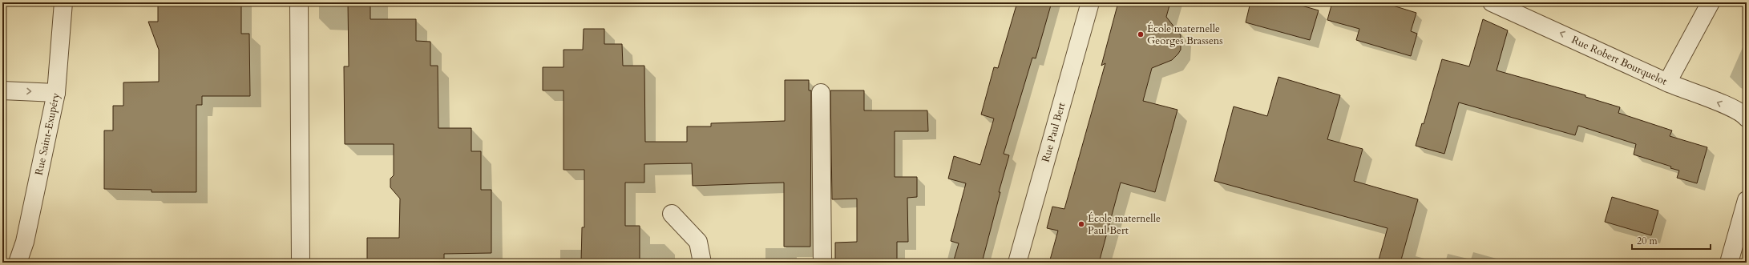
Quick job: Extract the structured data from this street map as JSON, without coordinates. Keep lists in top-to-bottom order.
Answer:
{
  "streets": {
    "street": ["Rue Robert Bourquelot", "Rue Paul Bert", "Rue Saint-Exupéry"]
  },
  "one_way": ["Rue Robert Bourquelot"],
  "places": ["École maternelle Georges Brassens", "École maternelle Paul Bert"],
  "scale_bar": "20 m"
}
